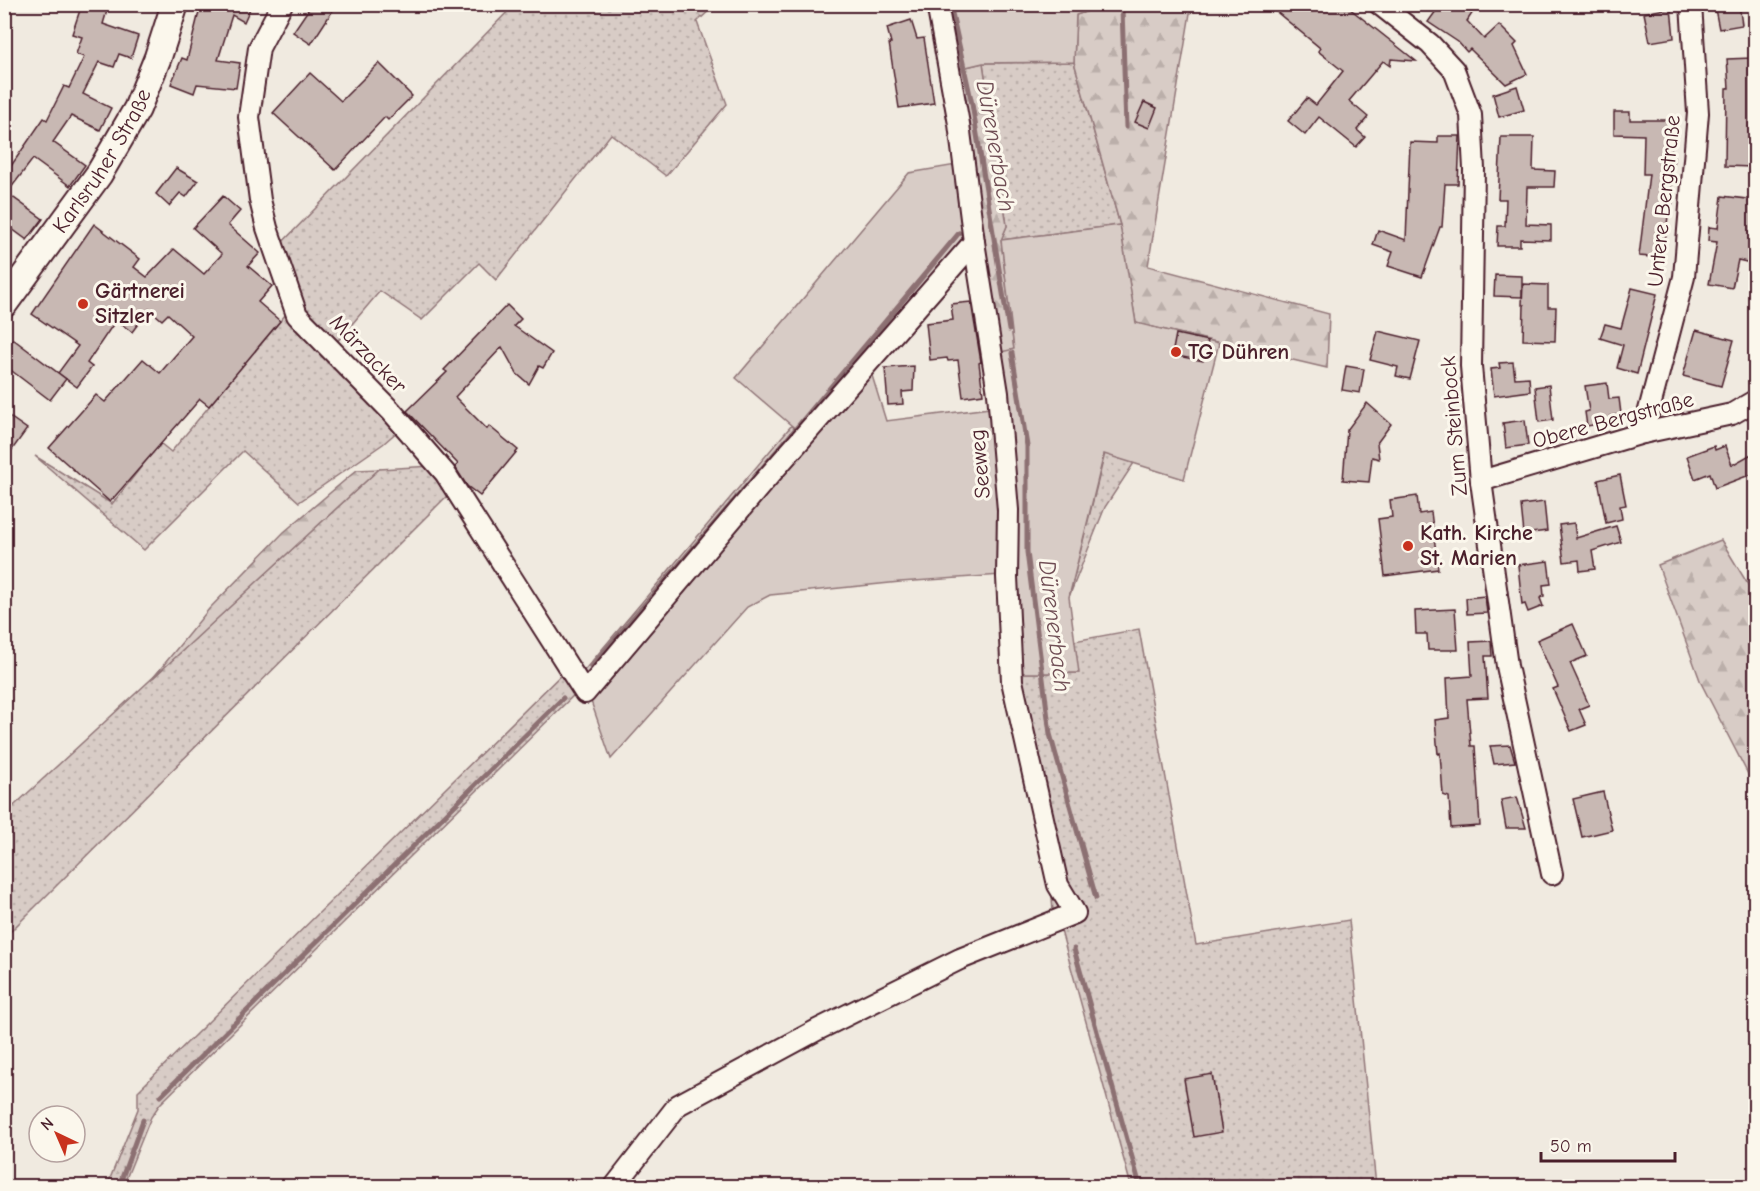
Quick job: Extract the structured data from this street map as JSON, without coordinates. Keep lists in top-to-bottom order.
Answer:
{
  "streets": {
    "main road": ["Karlsruher Straße"],
    "street": [
      "Untere Bergstraße",
      "Märzacker",
      "Obere Bergstraße",
      "Zum Steinbock",
      "Seeweg"
    ]
  },
  "crossings": [
    ["Untere Bergstraße", "Obere Bergstraße"],
    ["Märzacker", "Seeweg"],
    ["Obere Bergstraße", "Zum Steinbock"]
  ],
  "water": ["Dürenerbach"],
  "places": ["Gärtnerei Sitzler", "TG Dühren", "Kath. Kirche St. Marien"],
  "scale_bar": "50 m",
  "north": "top left"
}
